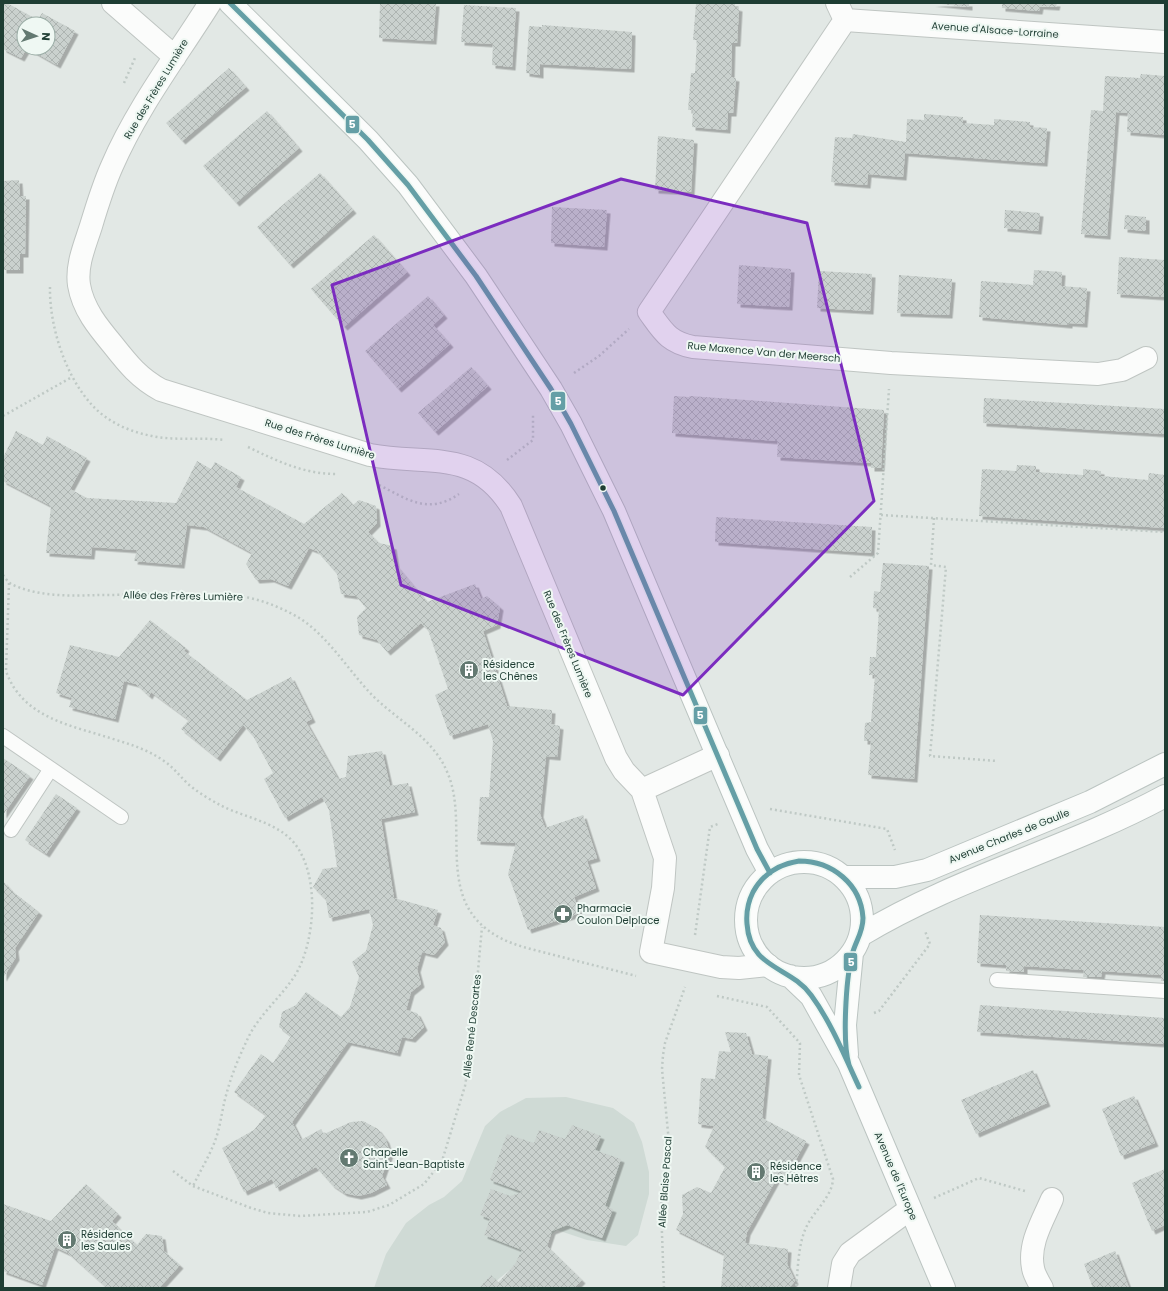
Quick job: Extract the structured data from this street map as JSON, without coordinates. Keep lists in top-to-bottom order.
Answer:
{
  "streets": {
    "street": [
      "Avenue d'Alsace-Lorraine",
      "Rue des Frères Lumière",
      "Rue Maxence Van der Meersch",
      "Avenue Charles de Gaulle",
      "Avenue de l'Europe"
    ],
    "path": ["Allée des Frères Lumière", "Allée René Descartes", "Allée Blaise Pascal"]
  },
  "crossings": [
    ["Rue des Frères Lumière", "Avenue Charles de Gaulle"],
    ["Rue des Frères Lumière", "Avenue de l'Europe"],
    ["Rue des Frères Lumière", "Allée Blaise Pascal"],
    ["Allée des Frères Lumière", "Allée René Descartes"],
    ["Avenue Charles de Gaulle", "Avenue de l'Europe"]
  ],
  "places": {
    "building": ["Résidence les Chênes", "Résidence les Hêtres", "Résidence les Saules"],
    "pharmacy": ["Pharmacie Coulon Delplace"],
    "church": ["Chapelle Saint-Jean-Baptiste"]
  },
  "lines": ["transit line 5"],
  "north": "right"
}
